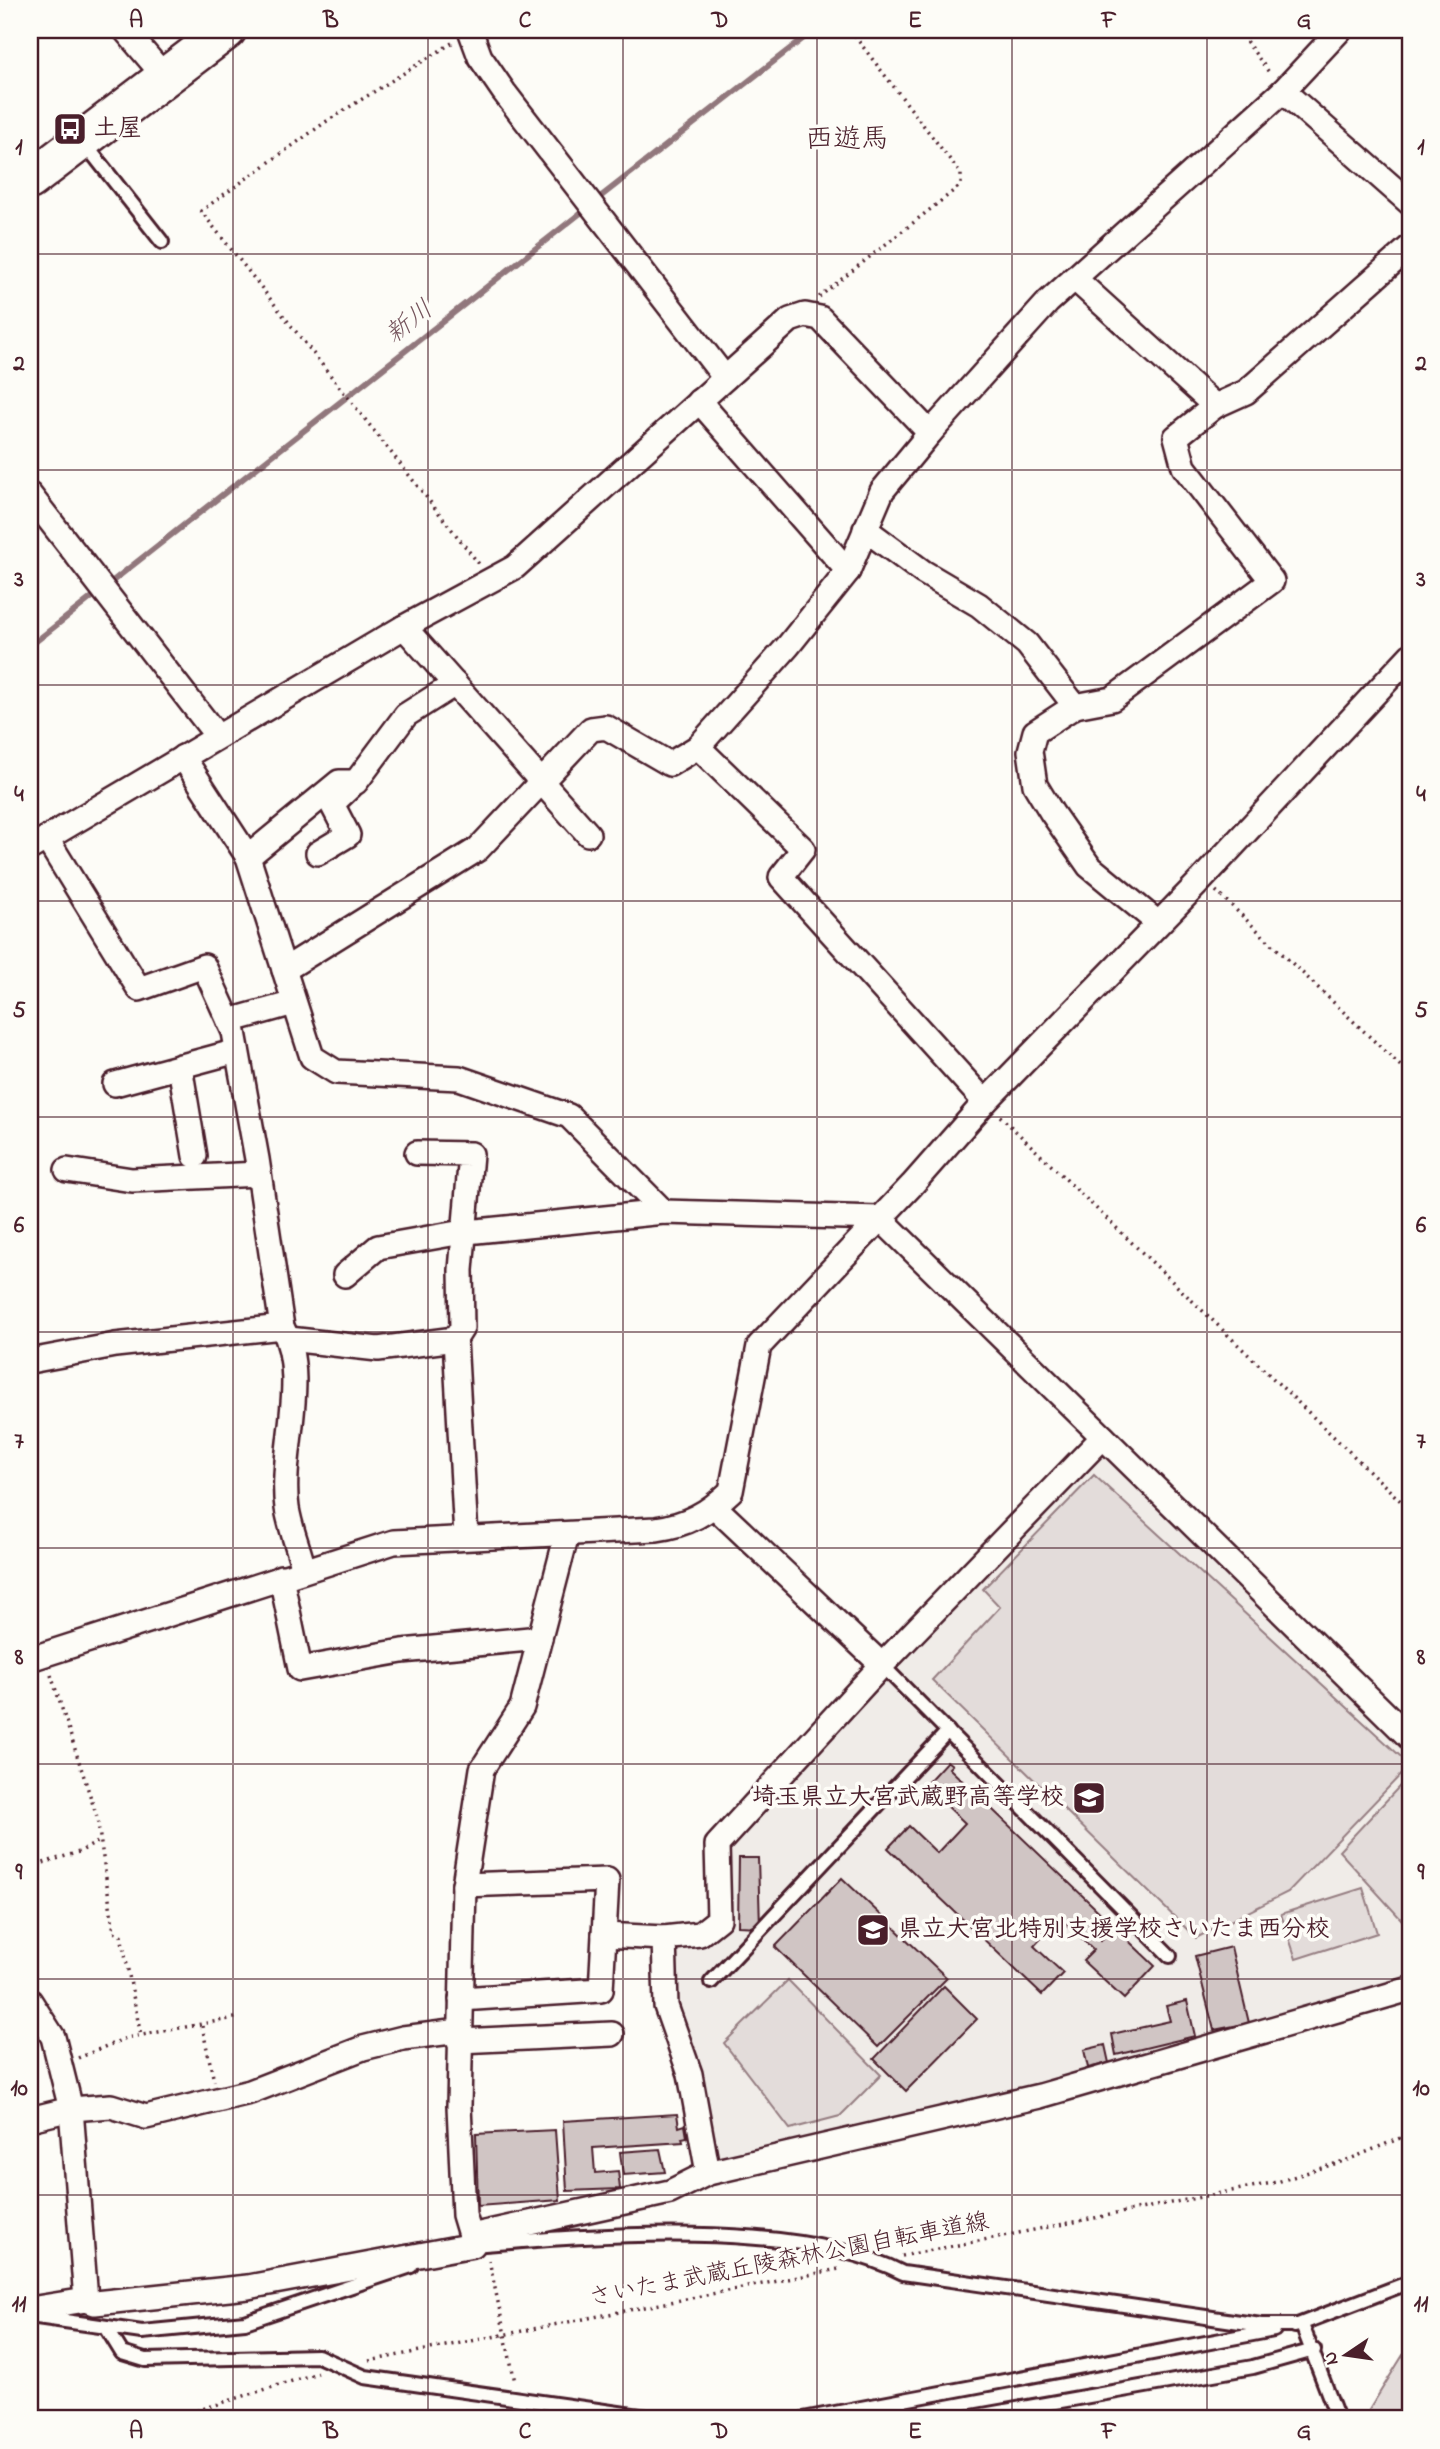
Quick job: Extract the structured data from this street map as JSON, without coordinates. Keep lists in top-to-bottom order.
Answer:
{
  "streets": {
    "path": ["さいたま武蔵丘陵森林公園自転車道線"]
  },
  "districts": ["西遊馬"],
  "water": ["新川"],
  "places": {
    "bus stop": ["土屋"],
    "school or university": ["埼玉県立大宮武蔵野高等学校", "県立大宮北特別支援学校さいたま西分校"]
  },
  "north": "left",
  "grid": {
    "columns": [
      "A",
      "B",
      "C",
      "D",
      "E",
      "F",
      "G"
    ],
    "rows": [
      "1",
      "2",
      "3",
      "4",
      "5",
      "6",
      "7",
      "8",
      "9",
      "10",
      "11"
    ]
  }
}
